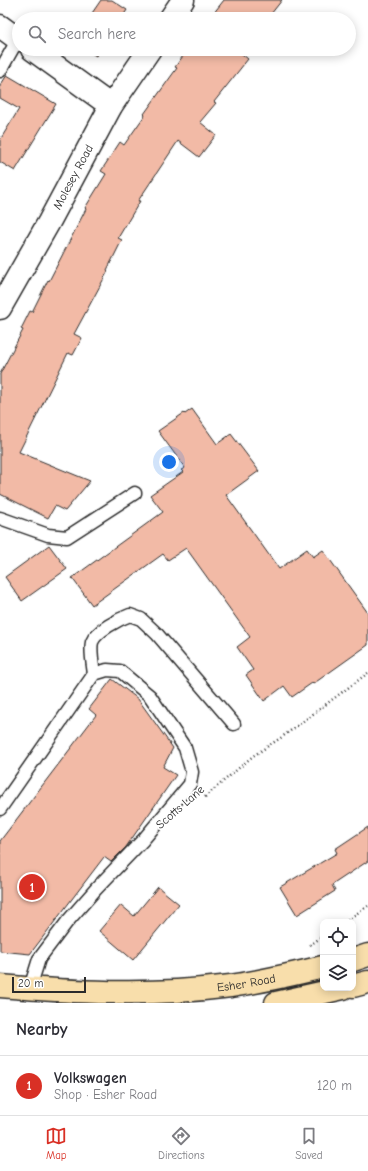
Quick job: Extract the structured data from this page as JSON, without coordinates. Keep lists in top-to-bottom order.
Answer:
{
  "streets": {
    "main road": ["Esher Road"],
    "street": ["Molesey Road"],
    "path": ["Scotts Lane"]
  },
  "scale_bar": "20 m",
  "page": {
    "search": "Search here",
    "pins": "1",
    "scale": "20 m",
    "heading": "Nearby",
    "list": [
      {
        "mark": "1",
        "name": "Volkswagen",
        "note": "Shop · Esher Road",
        "value": "120 m"
      }
    ],
    "nav": ["Map", "Directions", "Saved"]
  }
}
